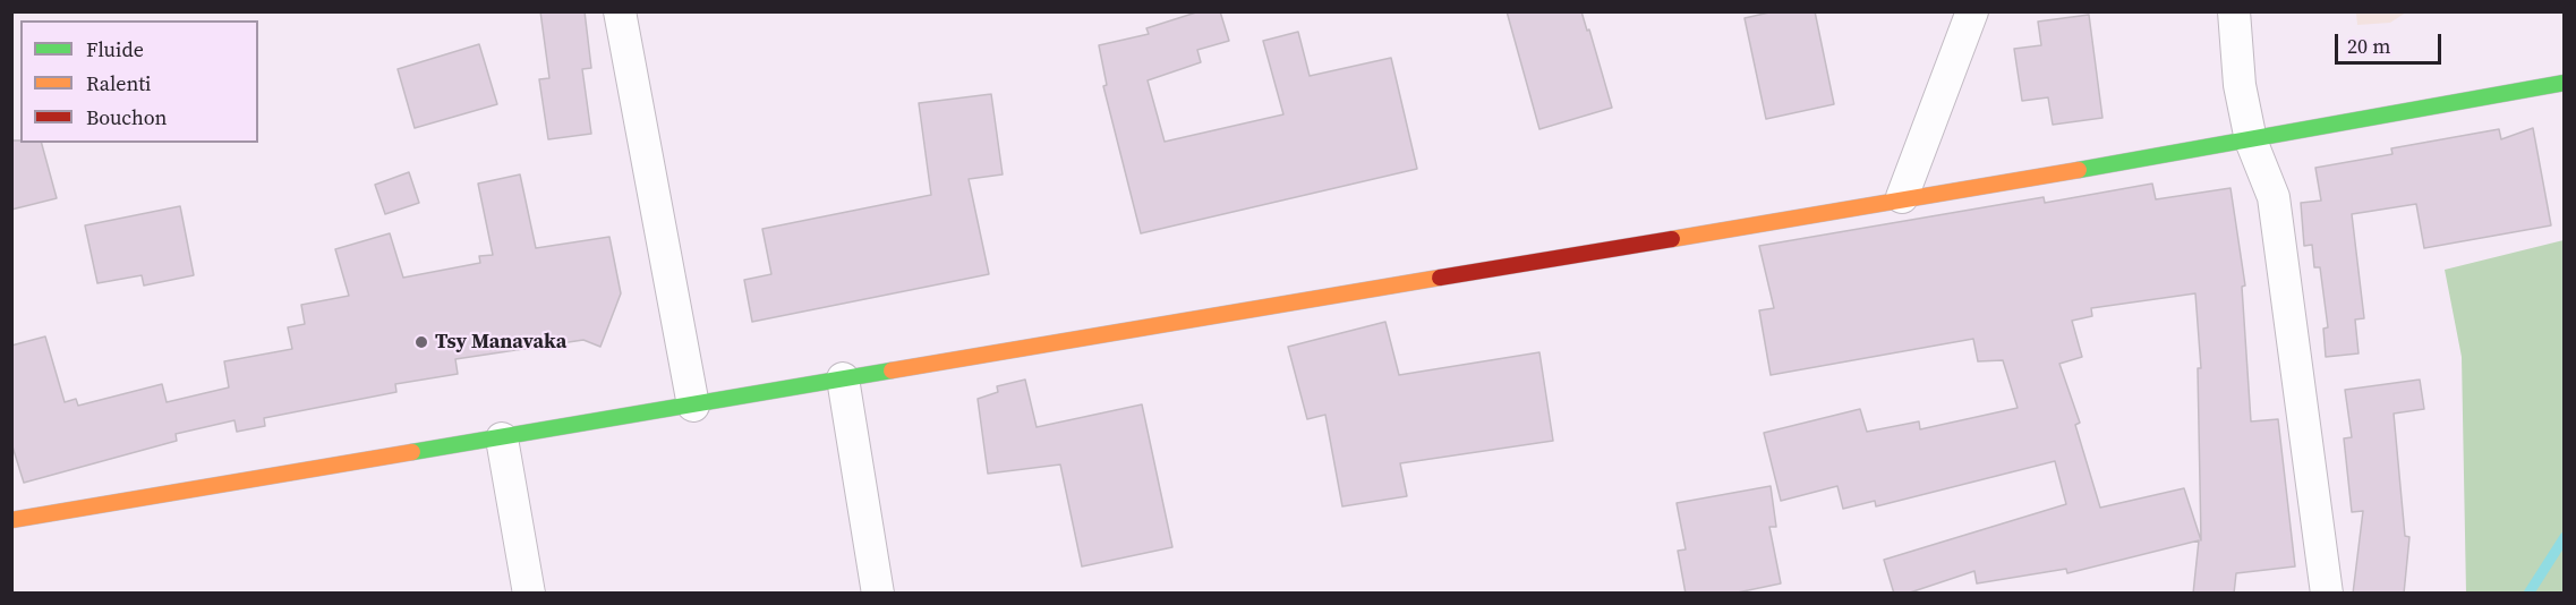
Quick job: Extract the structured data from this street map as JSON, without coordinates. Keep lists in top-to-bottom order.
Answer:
{
  "places": ["Tsy Manavaka"],
  "legend": ["Fluide", "Ralenti", "Bouchon"],
  "scale_bar": "20 m"
}
